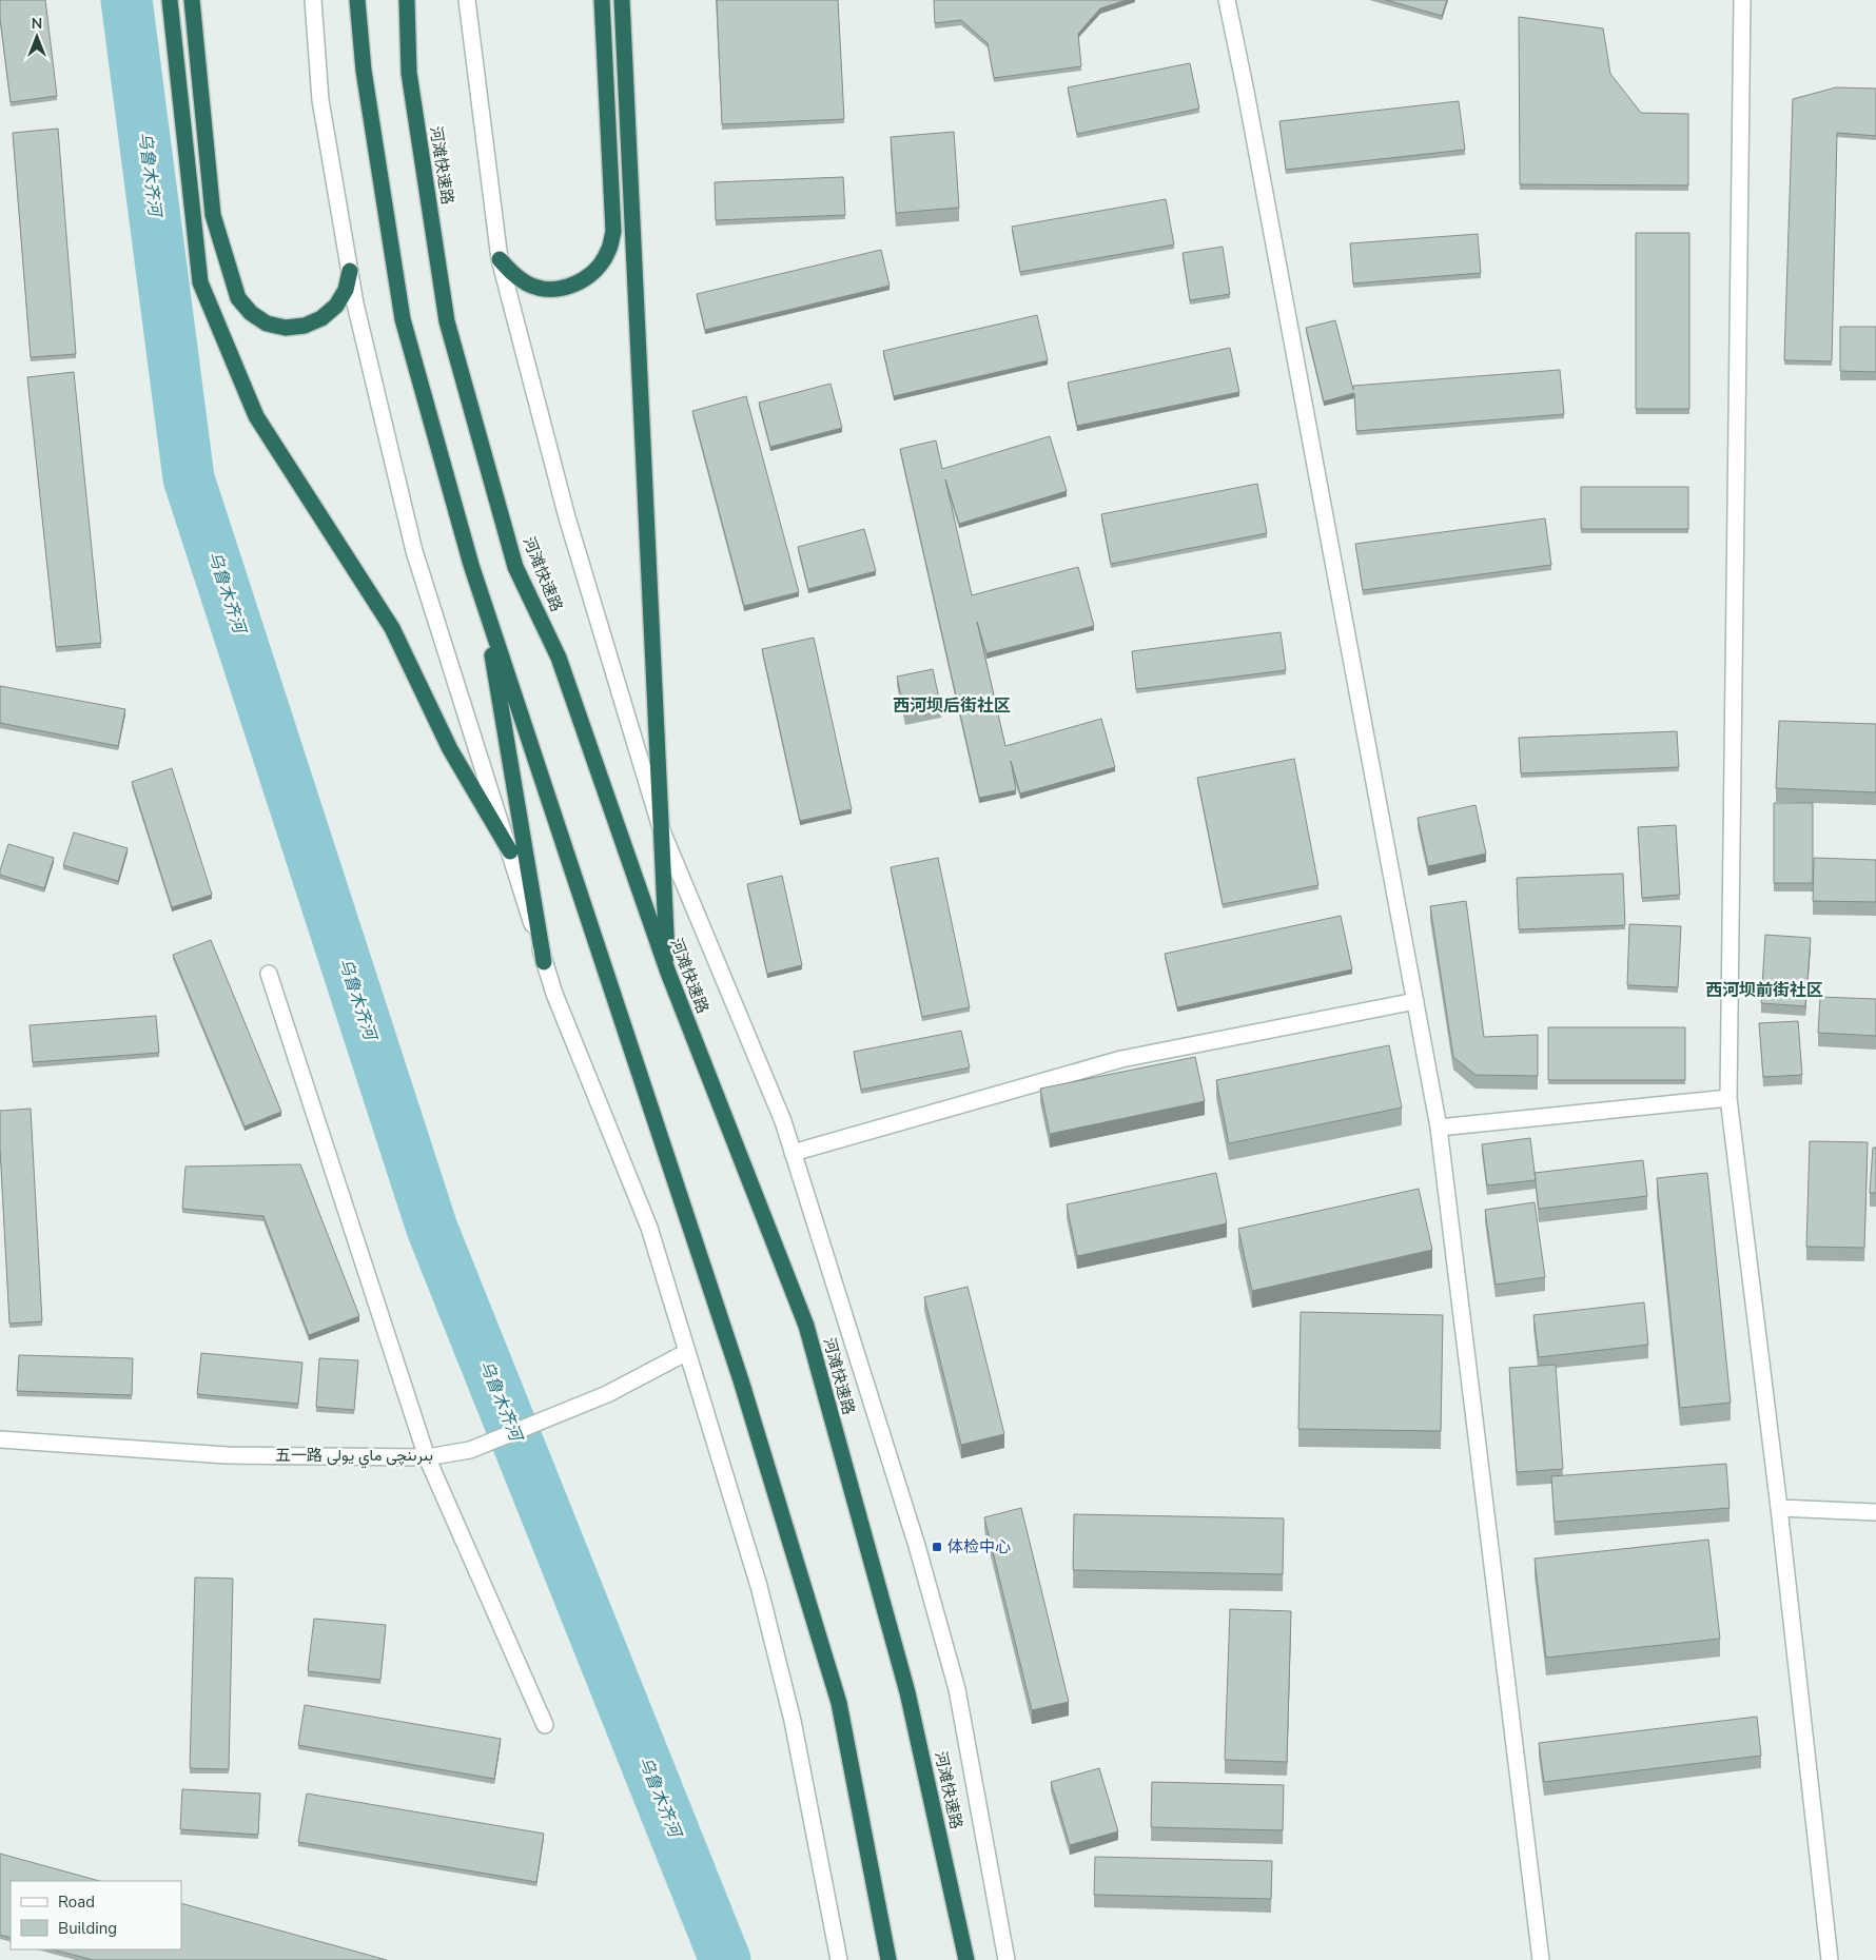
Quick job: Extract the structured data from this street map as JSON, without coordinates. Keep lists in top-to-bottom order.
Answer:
{
  "streets": {
    "highway": ["河滩快速路"],
    "street": ["五一路 بىرىنچى ماي يولى"]
  },
  "districts": ["西河坝后街社区", "西河坝前街社区"],
  "water": ["乌鲁木齐河"],
  "places": {
    "transit": ["体检中心"]
  },
  "legend": ["Road", "Building"],
  "north": "top"
}
